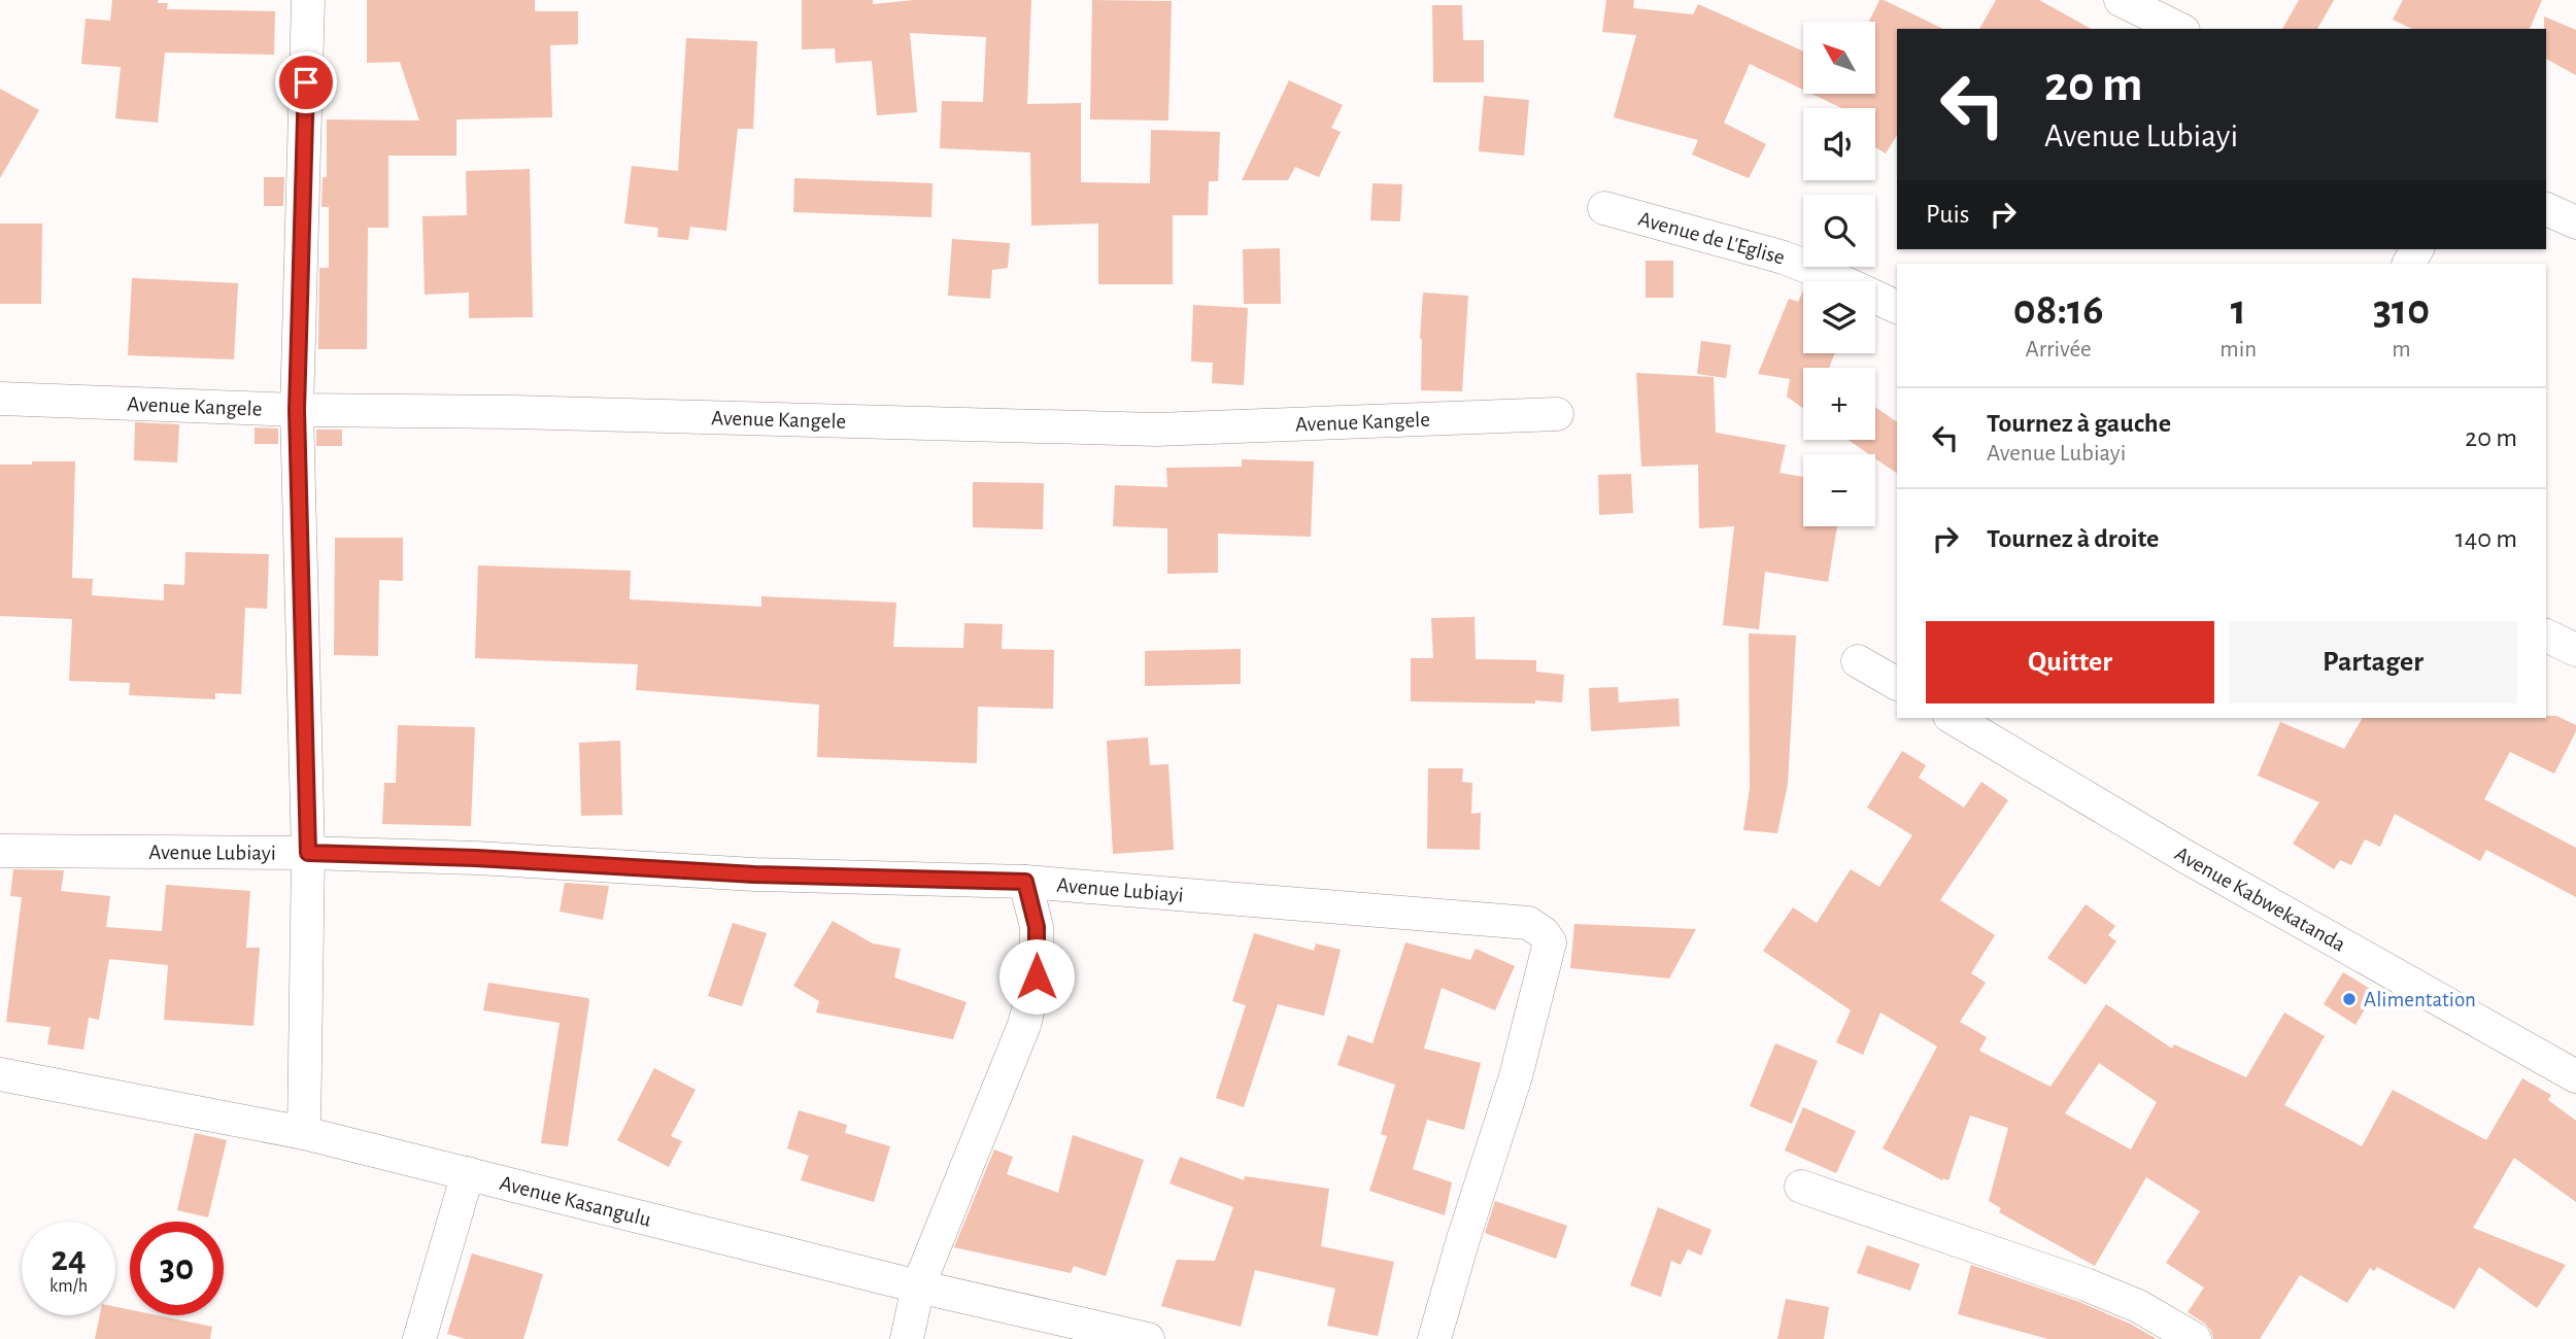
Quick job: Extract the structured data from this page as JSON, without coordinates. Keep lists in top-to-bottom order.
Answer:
{
  "streets": {
    "street": [
      "Avenue de L'Eglise",
      "Avenue Kangele",
      "Avenue Lubiayi",
      "Avenue Kabwekatanda",
      "Avenue Kasangulu"
    ]
  },
  "places": ["Alimentation"],
  "north": "top left",
  "page": {
    "map_buttons": ["+", "−"],
    "turn": ["20 m", "Avenue Lubiayi"],
    "then": "Puis",
    "eta": [
      "08:16",
      "Arrivée",
      "1",
      "min",
      "310",
      "m"
    ],
    "list": [
      {
        "name": "Tournez à gauche",
        "note": "Avenue Lubiayi",
        "value": "20 m"
      },
      {
        "name": "Tournez à droite",
        "value": "140 m"
      }
    ],
    "buttons": ["Quitter", "Partager"],
    "speed": "24 km/h",
    "limit": "30"
  }
}
